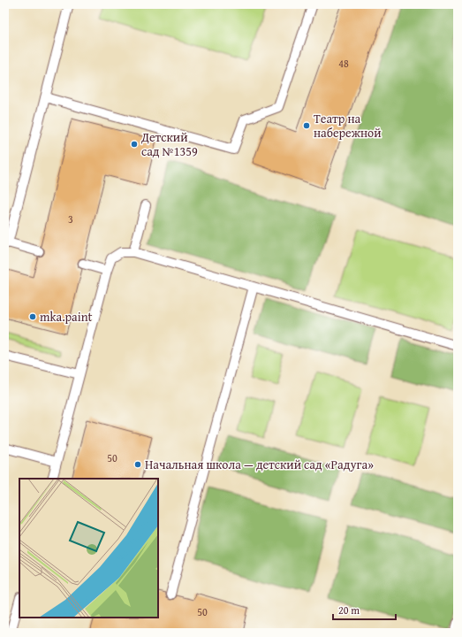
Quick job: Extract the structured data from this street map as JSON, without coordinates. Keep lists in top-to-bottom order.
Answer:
{
  "places": [
    "Театр на набережной",
    "Детский сад №1359",
    "mka.paint",
    "Начальная школа — детский сад «Радуга»"
  ],
  "house_numbers": [
    "48",
    "3",
    "50",
    "50"
  ],
  "scale_bar": "20 m"
}
